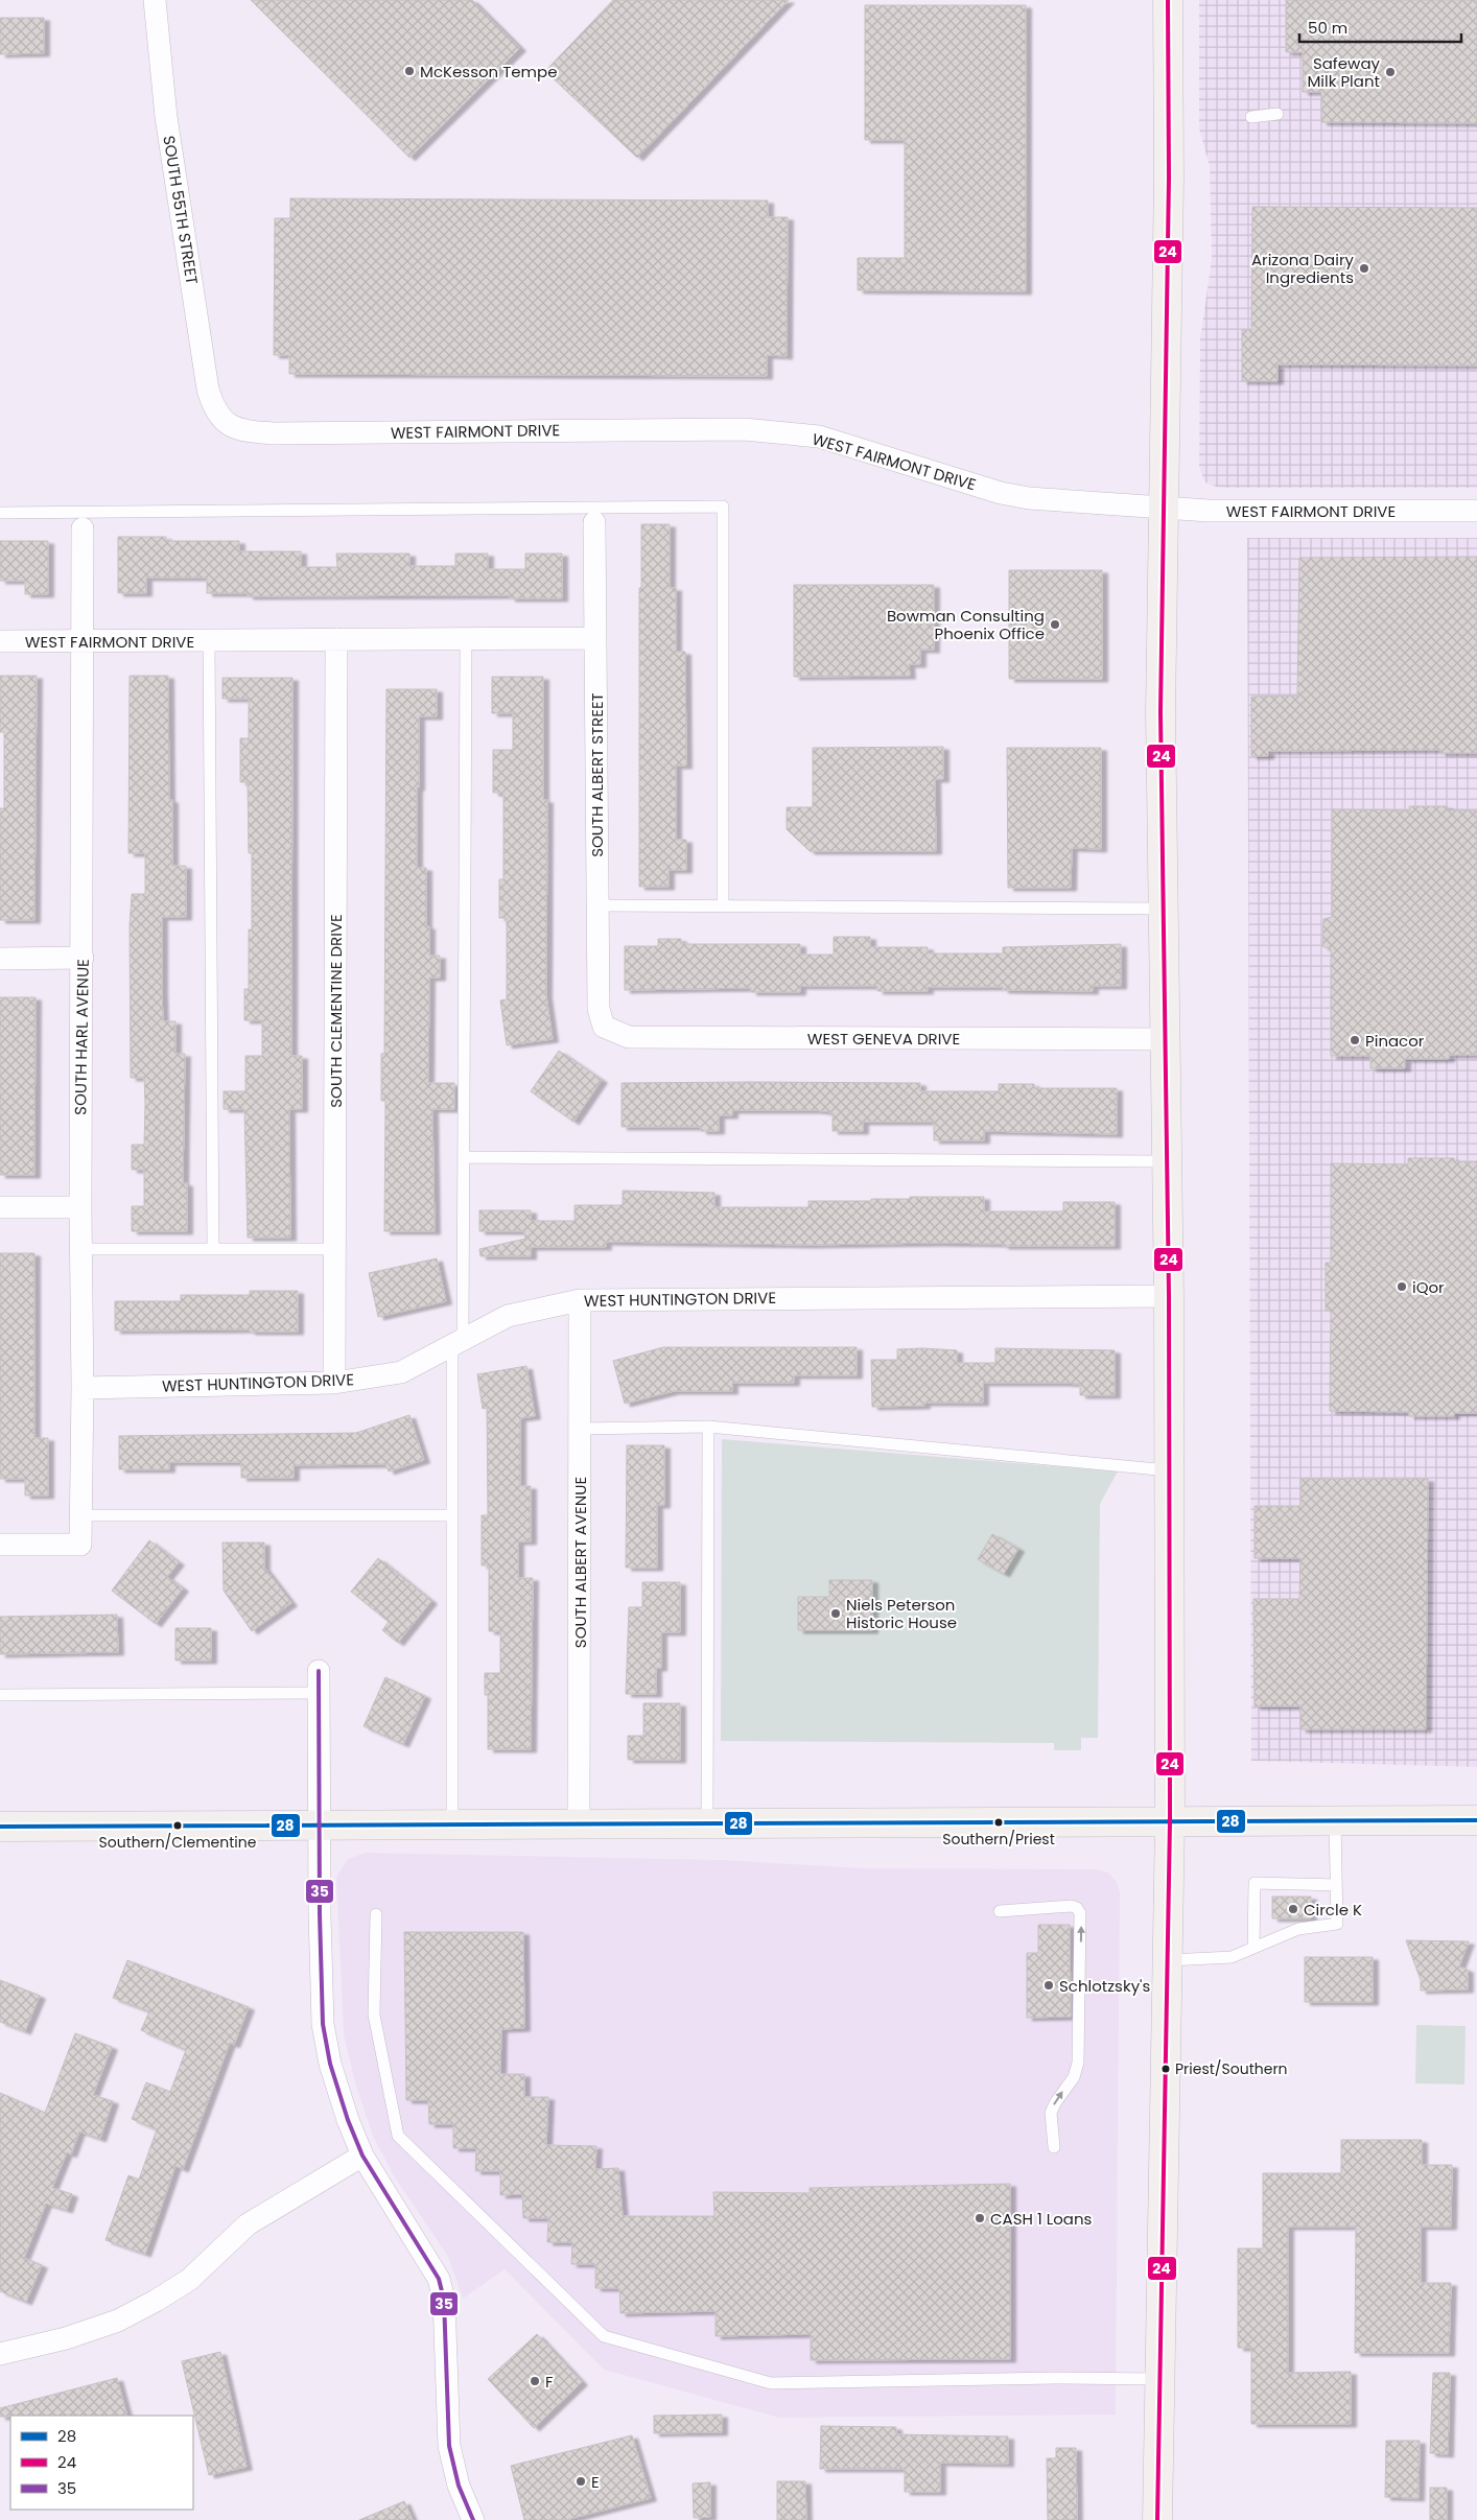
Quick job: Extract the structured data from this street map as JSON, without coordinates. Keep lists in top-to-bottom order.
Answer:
{
  "streets": {
    "street": [
      "SOUTH 55TH STREET",
      "WEST FAIRMONT DRIVE",
      "SOUTH ALBERT STREET",
      "SOUTH CLEMENTINE DRIVE",
      "SOUTH HARL AVENUE",
      "WEST GENEVA DRIVE",
      "WEST HUNTINGTON DRIVE",
      "SOUTH ALBERT AVENUE"
    ]
  },
  "crossings": [
    ["SOUTH 55TH STREET", "WEST FAIRMONT DRIVE"],
    ["WEST FAIRMONT DRIVE", "SOUTH ALBERT STREET"],
    ["WEST FAIRMONT DRIVE", "SOUTH CLEMENTINE DRIVE"],
    ["WEST FAIRMONT DRIVE", "SOUTH HARL AVENUE"],
    ["SOUTH ALBERT STREET", "WEST GENEVA DRIVE"],
    ["SOUTH CLEMENTINE DRIVE", "WEST HUNTINGTON DRIVE"],
    ["SOUTH HARL AVENUE", "WEST HUNTINGTON DRIVE"],
    ["WEST HUNTINGTON DRIVE", "SOUTH ALBERT AVENUE"]
  ],
  "places": [
    "McKesson Tempe",
    "Safeway Milk Plant",
    "Arizona Dairy Ingredients",
    "Bowman Consulting Phoenix Office",
    "Pinacor",
    "iQor",
    "Niels Peterson Historic House",
    "Southern/Priest",
    "Southern/Clementine",
    "Circle K",
    "Schlotzsky's",
    "Priest/Southern",
    "CASH 1 Loans",
    "F",
    "E"
  ],
  "lines": ["transit line 24", "transit line 35", "transit line 28"],
  "legend": ["28", "24", "35"],
  "scale_bar": "50 m"
}
